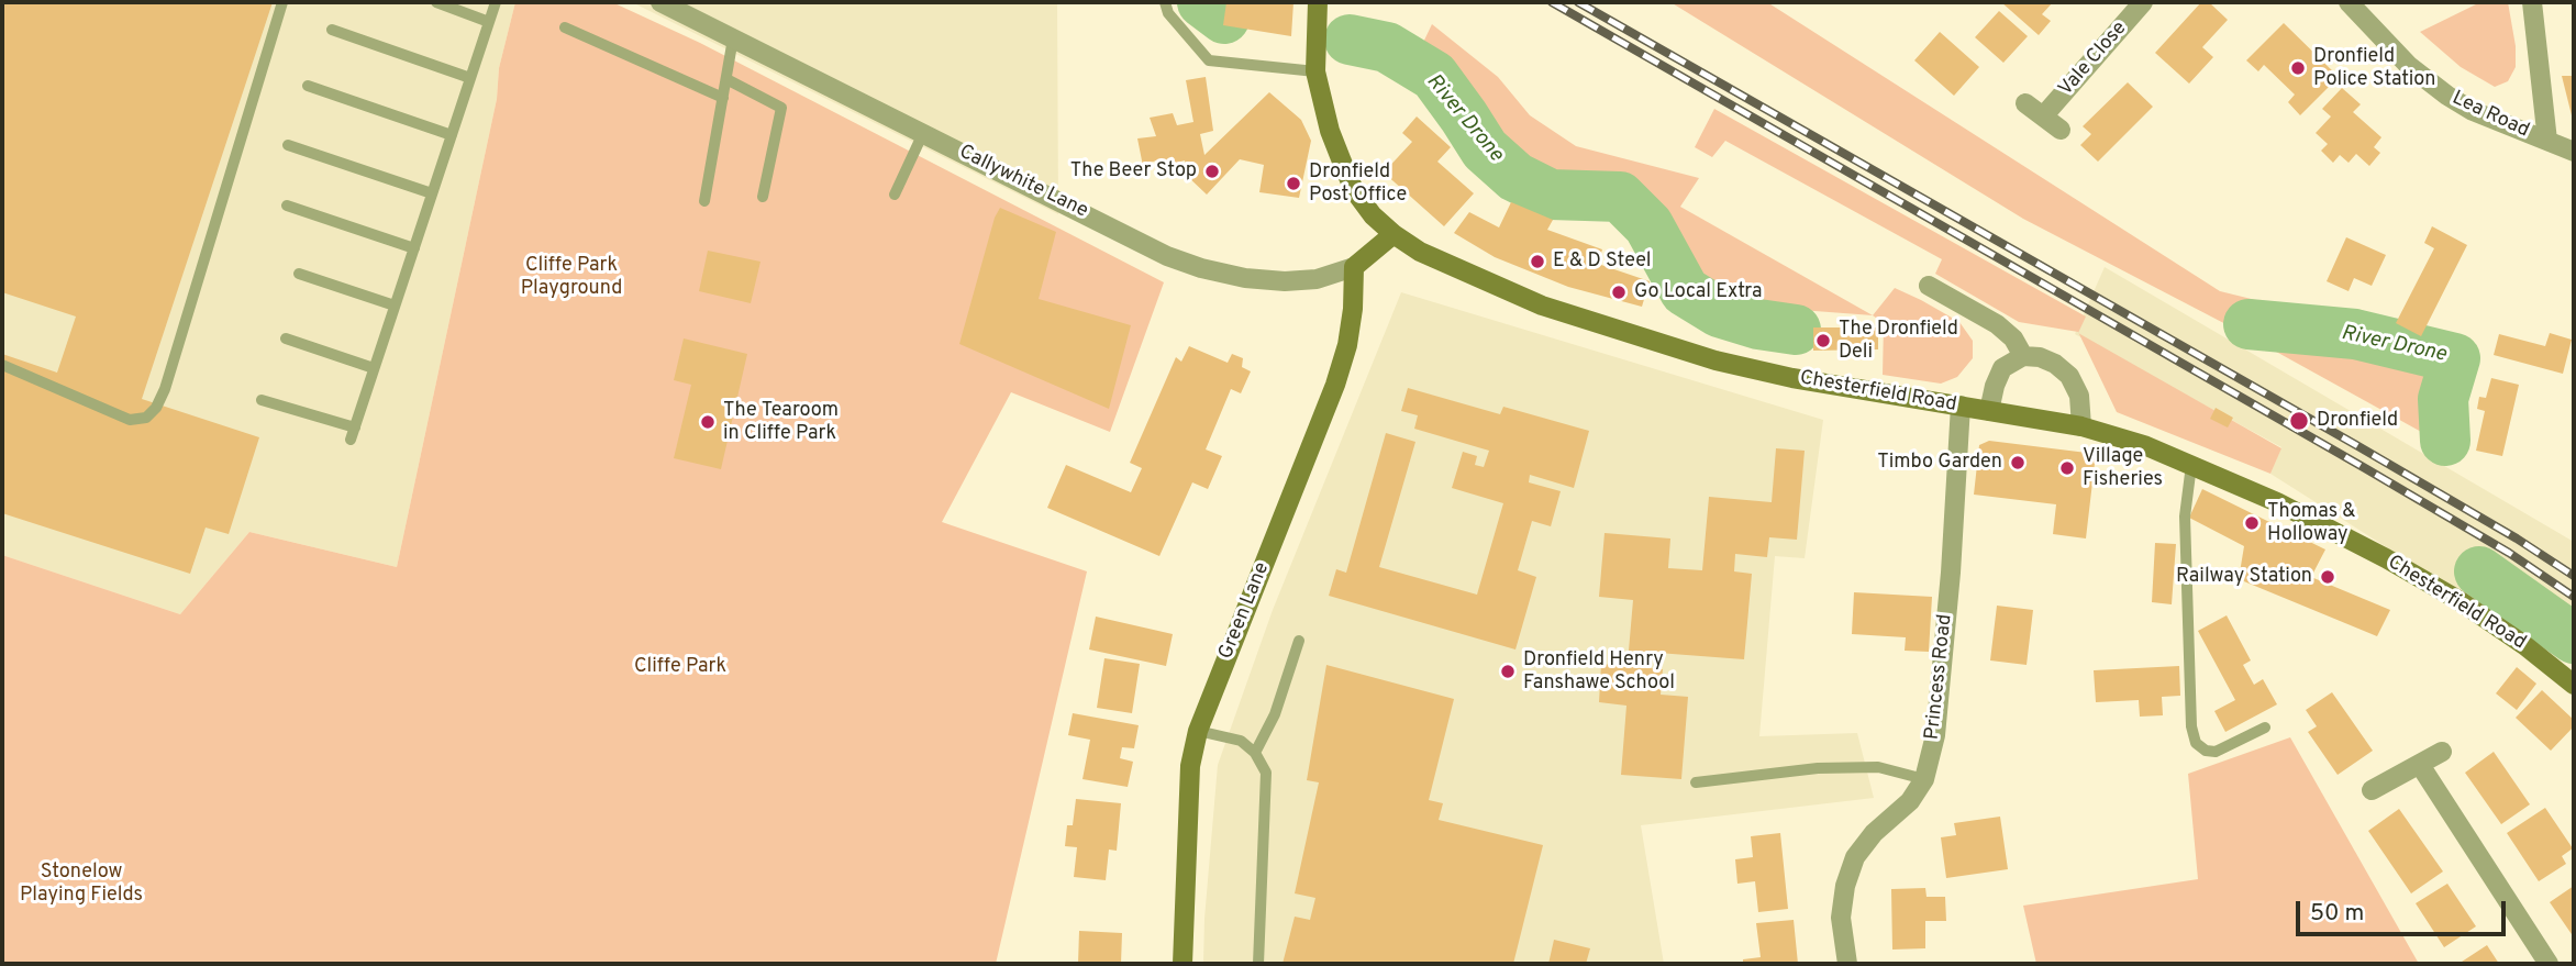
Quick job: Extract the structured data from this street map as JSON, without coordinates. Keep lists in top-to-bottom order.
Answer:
{
  "streets": {
    "main road": ["Callywhite Lane", "Chesterfield Road", "Green Lane"],
    "street": ["Vale Close", "Lea Road", "Princess Road"]
  },
  "crossings": [
    ["Callywhite Lane", "Chesterfield Road"],
    ["Callywhite Lane", "Green Lane"],
    ["Chesterfield Road", "Princess Road"]
  ],
  "water": ["River Drone"],
  "parks": ["Cliffe Park Playground", "Cliffe Park", "Stonelow Playing Fields"],
  "places": [
    "Dronfield Police Station",
    "The Beer Stop",
    "Dronfield Post Office",
    "E & D Steel",
    "Go Local Extra",
    "The Dronfield Deli",
    "Dronfield",
    "The Tearoom in Cliffe Park",
    "Timbo Garden",
    "Village Fisheries",
    "Thomas & Holloway",
    "Railway Station",
    "Dronfield Henry Fanshawe School"
  ],
  "scale_bar": "50 m"
}
